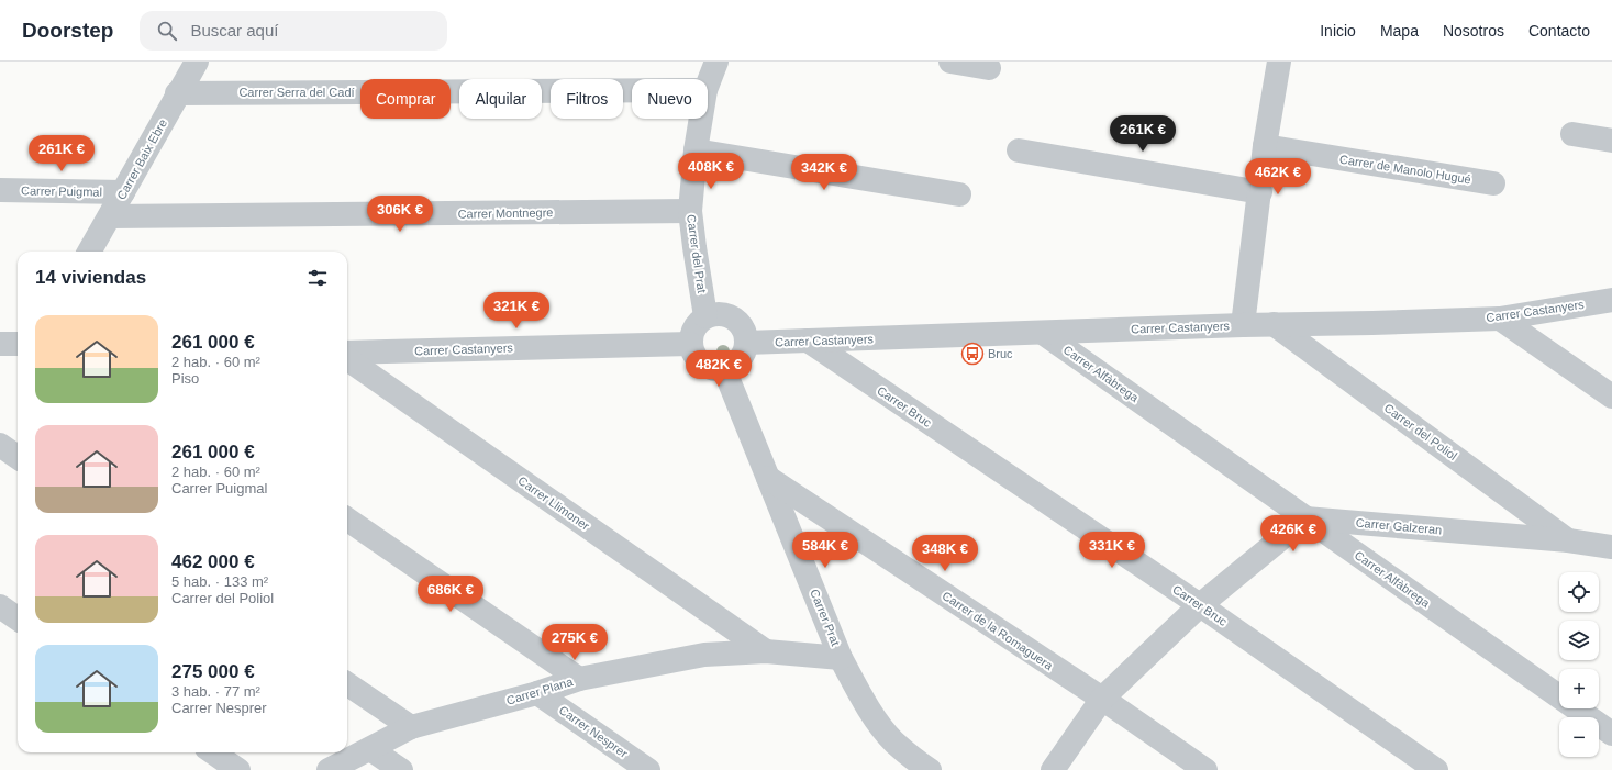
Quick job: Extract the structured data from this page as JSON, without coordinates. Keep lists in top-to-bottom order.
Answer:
{
  "streets": {
    "street": [
      "Carrer Serra del Cadí",
      "Carrer Baix Ebre",
      "Carrer de Manolo Hugué",
      "Carrer Puigmal",
      "Carrer Montnegre",
      "Carrer del Prat",
      "Carrer Castanyers",
      "Carrer Alfàbrega",
      "Carrer Bruc",
      "Carrer del Poliol",
      "Carrer Llimoner",
      "Carrer Galzeran",
      "Carrer Prat",
      "Carrer de la Romaguera",
      "Carrer Plana",
      "Carrer Nesprer"
    ]
  },
  "crossings": [
    ["Carrer Serra del Cadí", "Carrer Baix Ebre"],
    ["Carrer Baix Ebre", "Carrer Puigmal"],
    ["Carrer Baix Ebre", "Carrer Montnegre"],
    ["Carrer Montnegre", "Carrer del Prat"],
    ["Carrer del Prat", "Carrer Castanyers"],
    ["Carrer del Prat", "Carrer Prat"],
    ["Carrer Castanyers", "Carrer Alfàbrega"],
    ["Carrer Castanyers", "Carrer Bruc"],
    ["Carrer Castanyers", "Carrer del Poliol"],
    ["Carrer Castanyers", "Carrer Prat"],
    ["Carrer Alfàbrega", "Carrer Galzeran"],
    ["Carrer del Poliol", "Carrer Galzeran"],
    ["Carrer Llimoner", "Carrer Plana"],
    ["Carrer Prat", "Carrer de la Romaguera"],
    ["Carrer Prat", "Carrer Plana"],
    ["Carrer Plana", "Carrer Nesprer"]
  ],
  "places": {
    "bus stop": ["Bruc"]
  },
  "page": {
    "header": "Doorstep",
    "search": "Buscar aquí",
    "nav": [
      "Inicio",
      "Mapa",
      "Nosotros",
      "Contacto"
    ],
    "chip": [
      "Comprar",
      "Alquilar",
      "Filtros",
      "Nuevo"
    ],
    "price": [
      "261K €",
      "261K €",
      "408K €",
      "342K €",
      "462K €",
      "306K €",
      "321K €",
      "482K €",
      "426K €",
      "584K €",
      "331K €",
      "348K €",
      "686K €",
      "275K €"
    ],
    "heading": "14 viviendas",
    "list": [
      {
        "name": "261 000 €",
        "note": "2 hab. · 60 m² · Piso"
      },
      {
        "name": "261 000 €",
        "note": "2 hab. · 60 m² · Carrer Puigmal"
      },
      {
        "name": "462 000 €",
        "note": "5 hab. · 133 m² · Carrer del Poliol"
      },
      {
        "name": "275 000 €",
        "note": "3 hab. · 77 m² · Carrer Nesprer"
      }
    ],
    "map_buttons": ["+", "−"]
  }
}
